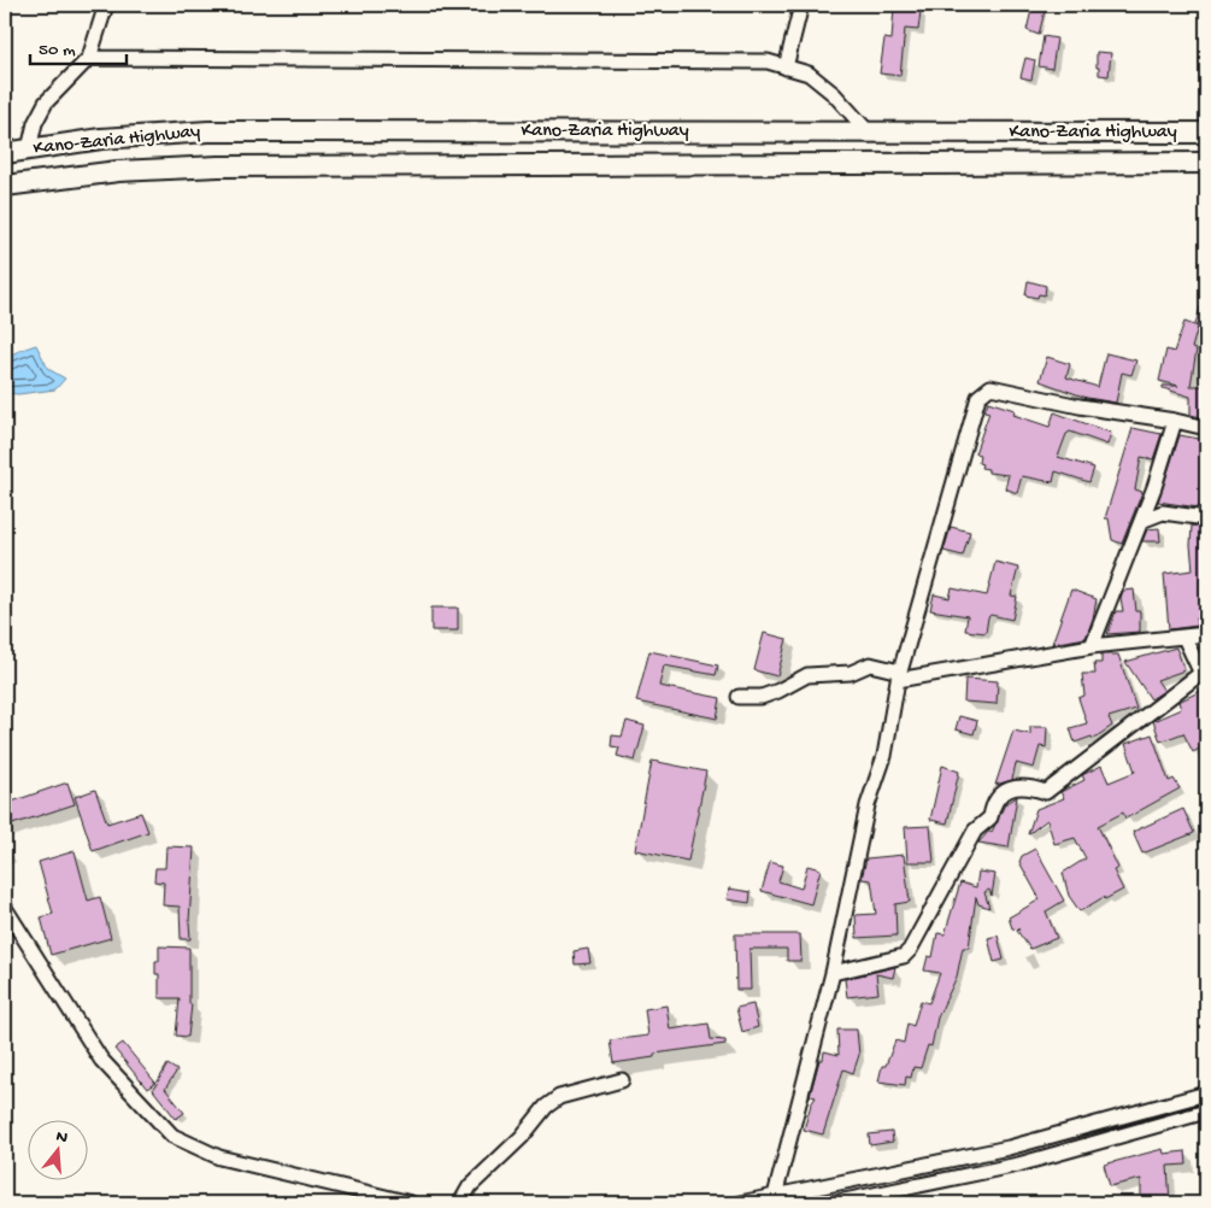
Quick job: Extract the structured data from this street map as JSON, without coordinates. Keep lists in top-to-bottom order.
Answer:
{
  "streets": {
    "highway": ["Kano-Zaria Highway"]
  },
  "scale_bar": "50 m",
  "north": "top"
}
